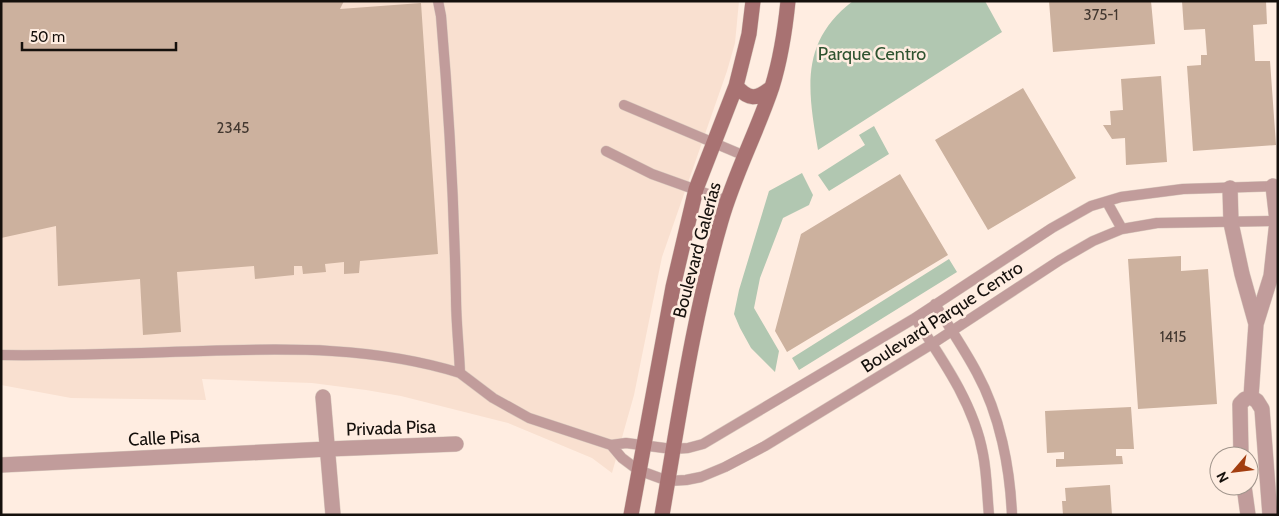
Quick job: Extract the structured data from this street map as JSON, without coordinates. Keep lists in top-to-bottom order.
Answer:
{
  "streets": {
    "street": ["Boulevard Galerías", "Privada Pisa", "Calle Pisa"],
    "lane": ["Boulevard Parque Centro"]
  },
  "crossings": [
    ["Boulevard Galerías", "Boulevard Parque Centro"],
    ["Privada Pisa", "Calle Pisa"]
  ],
  "parks": ["Parque Centro"],
  "house_numbers": ["375-1", "2345", "1415"],
  "scale_bar": "50 m",
  "north": "bottom left"
}
